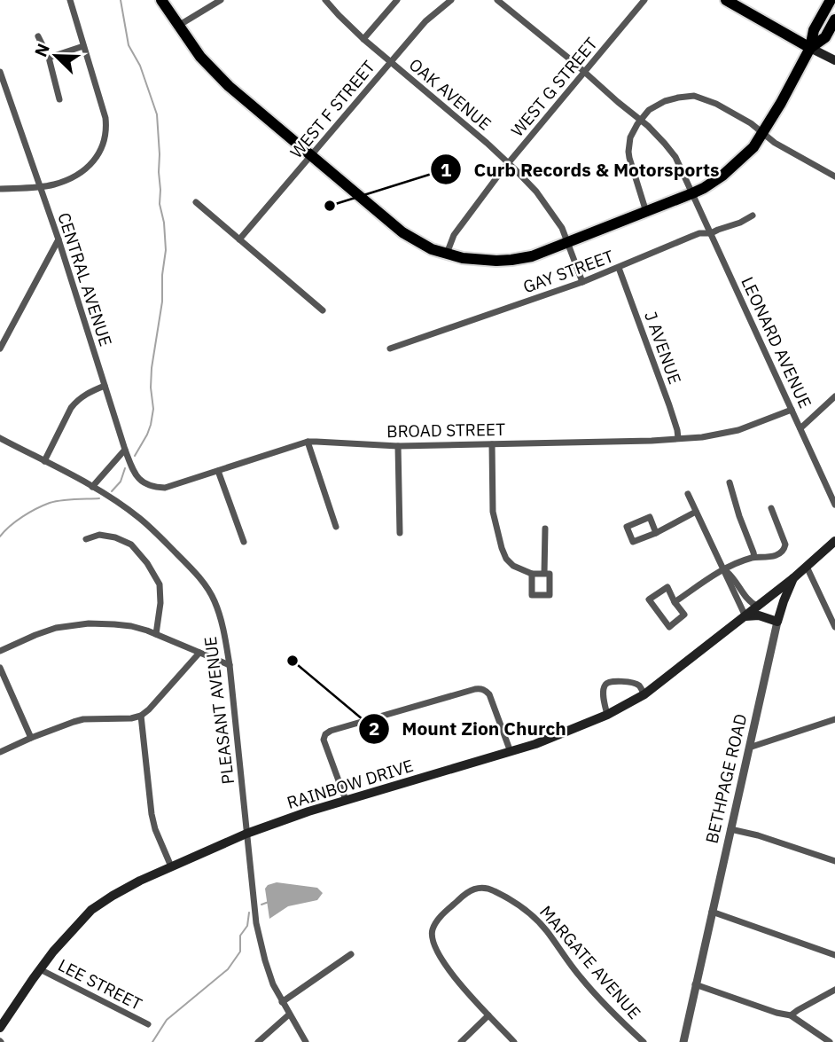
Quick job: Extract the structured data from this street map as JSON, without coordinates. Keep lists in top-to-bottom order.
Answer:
{
  "streets": {
    "main road": ["BETHPAGE ROAD", "RAINBOW DRIVE"],
    "street": [
      "WEST G STREET",
      "OAK AVENUE",
      "WEST F STREET",
      "GAY STREET",
      "CENTRAL AVENUE",
      "LEONARD AVENUE",
      "J AVENUE",
      "BROAD STREET",
      "PLEASANT AVENUE",
      "MARGATE AVENUE",
      "LEE STREET"
    ]
  },
  "crossings": [
    ["WEST G STREET", "OAK AVENUE"],
    ["WEST G STREET", "LEONARD AVENUE"],
    ["OAK AVENUE", "WEST F STREET"],
    ["OAK AVENUE", "GAY STREET"],
    ["GAY STREET", "LEONARD AVENUE"],
    ["GAY STREET", "J AVENUE"],
    ["CENTRAL AVENUE", "BROAD STREET"],
    ["LEONARD AVENUE", "BROAD STREET"],
    ["J AVENUE", "BROAD STREET"],
    ["PLEASANT AVENUE", "RAINBOW DRIVE"],
    ["BETHPAGE ROAD", "RAINBOW DRIVE"],
    ["RAINBOW DRIVE", "LEE STREET"]
  ],
  "places": ["Curb Records & Motorsports", "Mount Zion Church"],
  "north": "top left"
}
